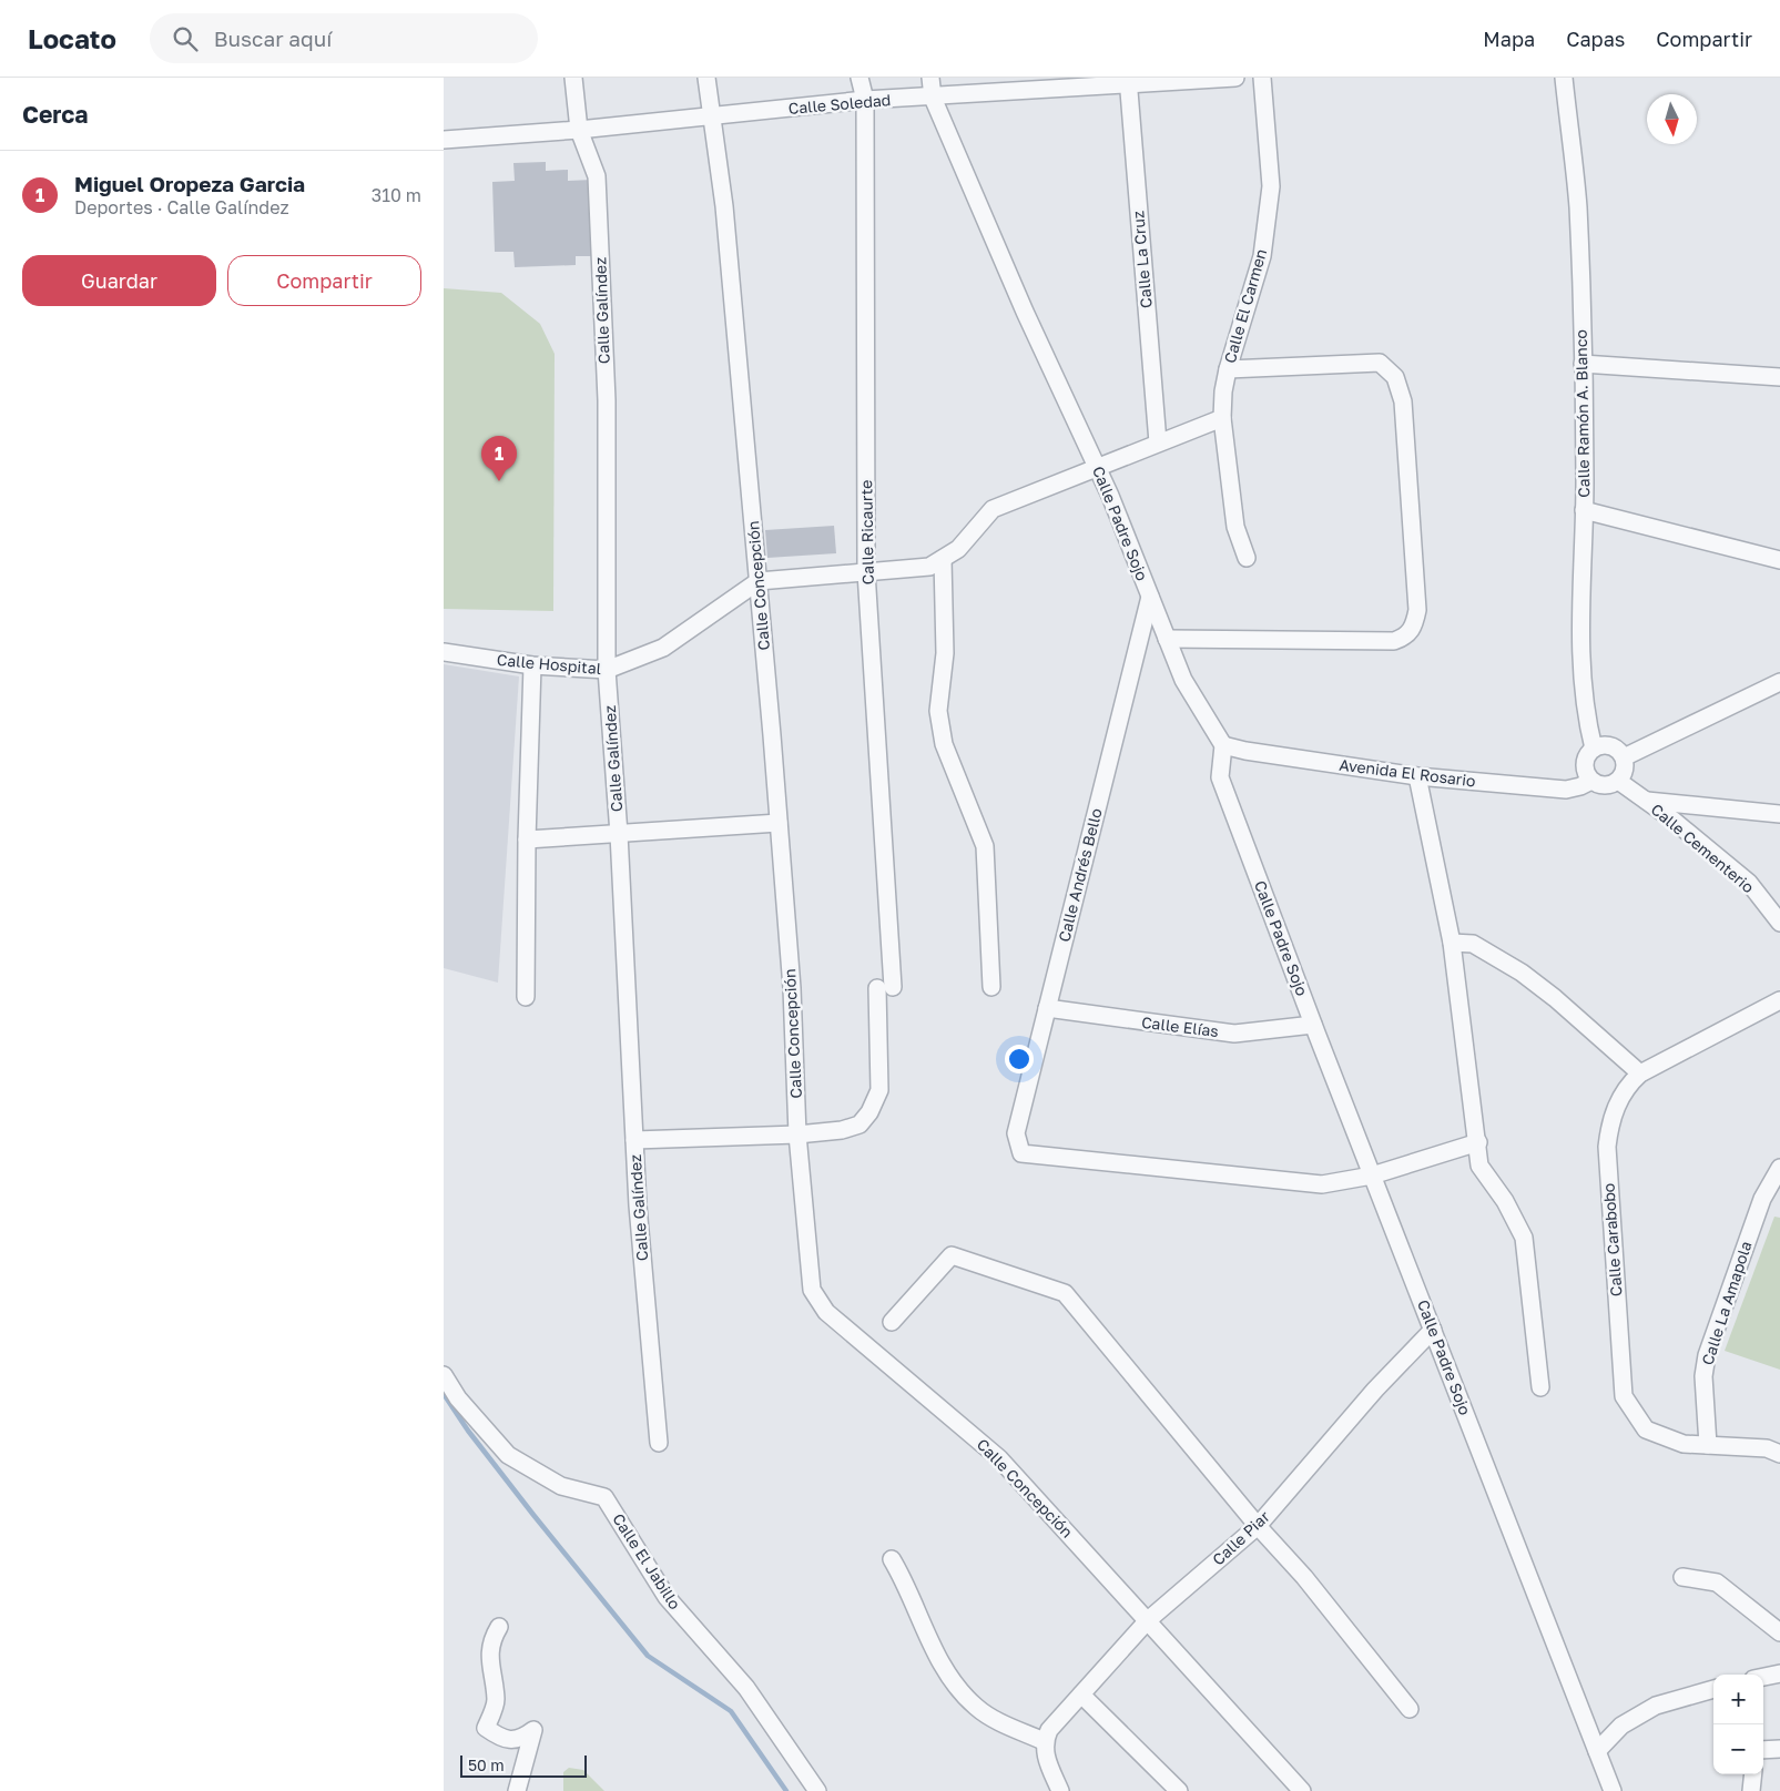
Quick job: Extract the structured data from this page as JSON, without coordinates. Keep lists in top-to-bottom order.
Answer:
{
  "streets": {
    "street": [
      "Calle Soledad",
      "Calle La Cruz",
      "Calle El Carmen",
      "Calle Galíndez",
      "Calle Ramón A. Blanco",
      "Calle Padre Sojo",
      "Calle Ricaurte",
      "Calle Concepción",
      "Calle Hospital",
      "Avenida El Rosario",
      "Calle Cementerio",
      "Calle Andrés Bello",
      "Calle Elías",
      "Calle Carabobo",
      "Calle La Amapola",
      "Calle Piar",
      "Calle El Jabillo"
    ]
  },
  "crossings": [
    ["Calle Soledad", "Calle La Cruz"],
    ["Calle Soledad", "Calle Galíndez"],
    ["Calle Soledad", "Calle Padre Sojo"],
    ["Calle Soledad", "Calle Ricaurte"],
    ["Calle Soledad", "Calle Concepción"],
    ["Calle Galíndez", "Calle Ricaurte"],
    ["Calle Galíndez", "Calle Hospital"],
    ["Calle Ramón A. Blanco", "Avenida El Rosario"],
    ["Calle Ramón A. Blanco", "Calle Cementerio"],
    ["Calle Padre Sojo", "Avenida El Rosario"],
    ["Calle Padre Sojo", "Calle Andrés Bello"],
    ["Calle Padre Sojo", "Calle Elías"],
    ["Calle Padre Sojo", "Calle Piar"],
    ["Calle Ricaurte", "Calle Concepción"],
    ["Calle Concepción", "Calle Hospital"],
    ["Calle Concepción", "Calle Piar"],
    ["Avenida El Rosario", "Calle Cementerio"],
    ["Calle Andrés Bello", "Calle Elías"],
    ["Calle Carabobo", "Calle La Amapola"]
  ],
  "scale_bar": "50 m",
  "north": "bottom",
  "page": {
    "header": "Locato",
    "search": "Buscar aquí",
    "nav": ["Mapa", "Capas", "Compartir"],
    "heading": "Cerca",
    "list": [
      {
        "mark": "1",
        "name": "Miguel Oropeza Garcia",
        "note": "Deportes · Calle Galíndez",
        "value": "310 m"
      }
    ],
    "buttons": ["Guardar", "Compartir"],
    "pins": "1",
    "map_buttons": ["+", "−"],
    "scale": "50 m"
  }
}
